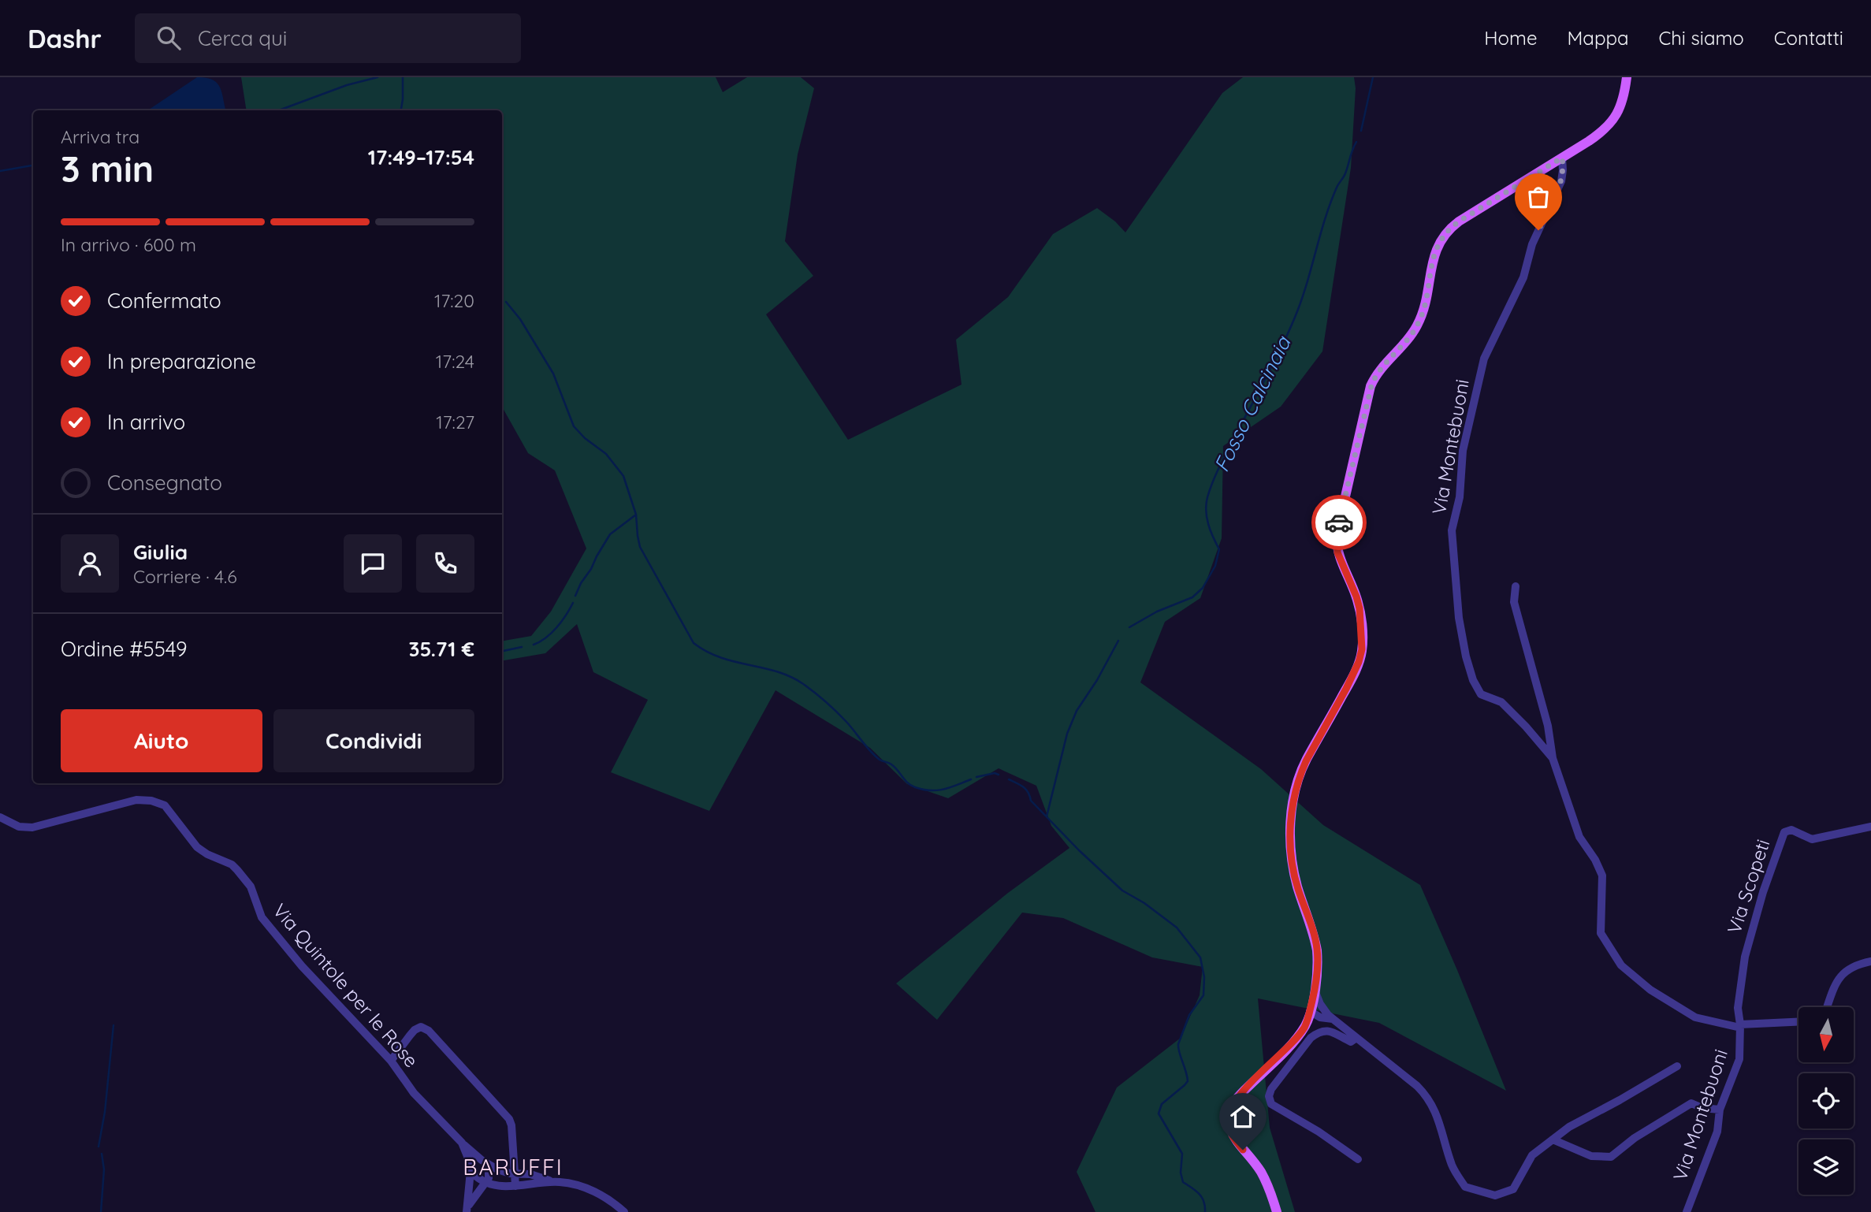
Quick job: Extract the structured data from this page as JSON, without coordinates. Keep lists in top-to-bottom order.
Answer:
{
  "streets": {
    "street": ["Via Montebuoni", "Via Scopeti", "Via Quintole per le Rose"]
  },
  "crossings": [
    ["Via Montebuoni", "Via Scopeti"]
  ],
  "districts": ["BARUFFI"],
  "water": ["Fosso Calcinaia"],
  "north": "bottom",
  "page": {
    "header": "Dashr",
    "search": "Cerca qui",
    "nav": [
      "Home",
      "Mappa",
      "Chi siamo",
      "Contatti"
    ],
    "heading": ["3 min", "Arriva tra", "17:49–17:54"],
    "panel": [
      "Giulia",
      "Corriere · 4.6",
      "Ordine #5549",
      "35.71 €"
    ],
    "bar": "In arrivo · 600 m",
    "list": [
      ["Confermato", "17:20"],
      ["In preparazione", "17:24"],
      ["In arrivo", "17:27"],
      "Consegnato"
    ],
    "buttons": ["Aiuto", "Condividi"]
  }
}
